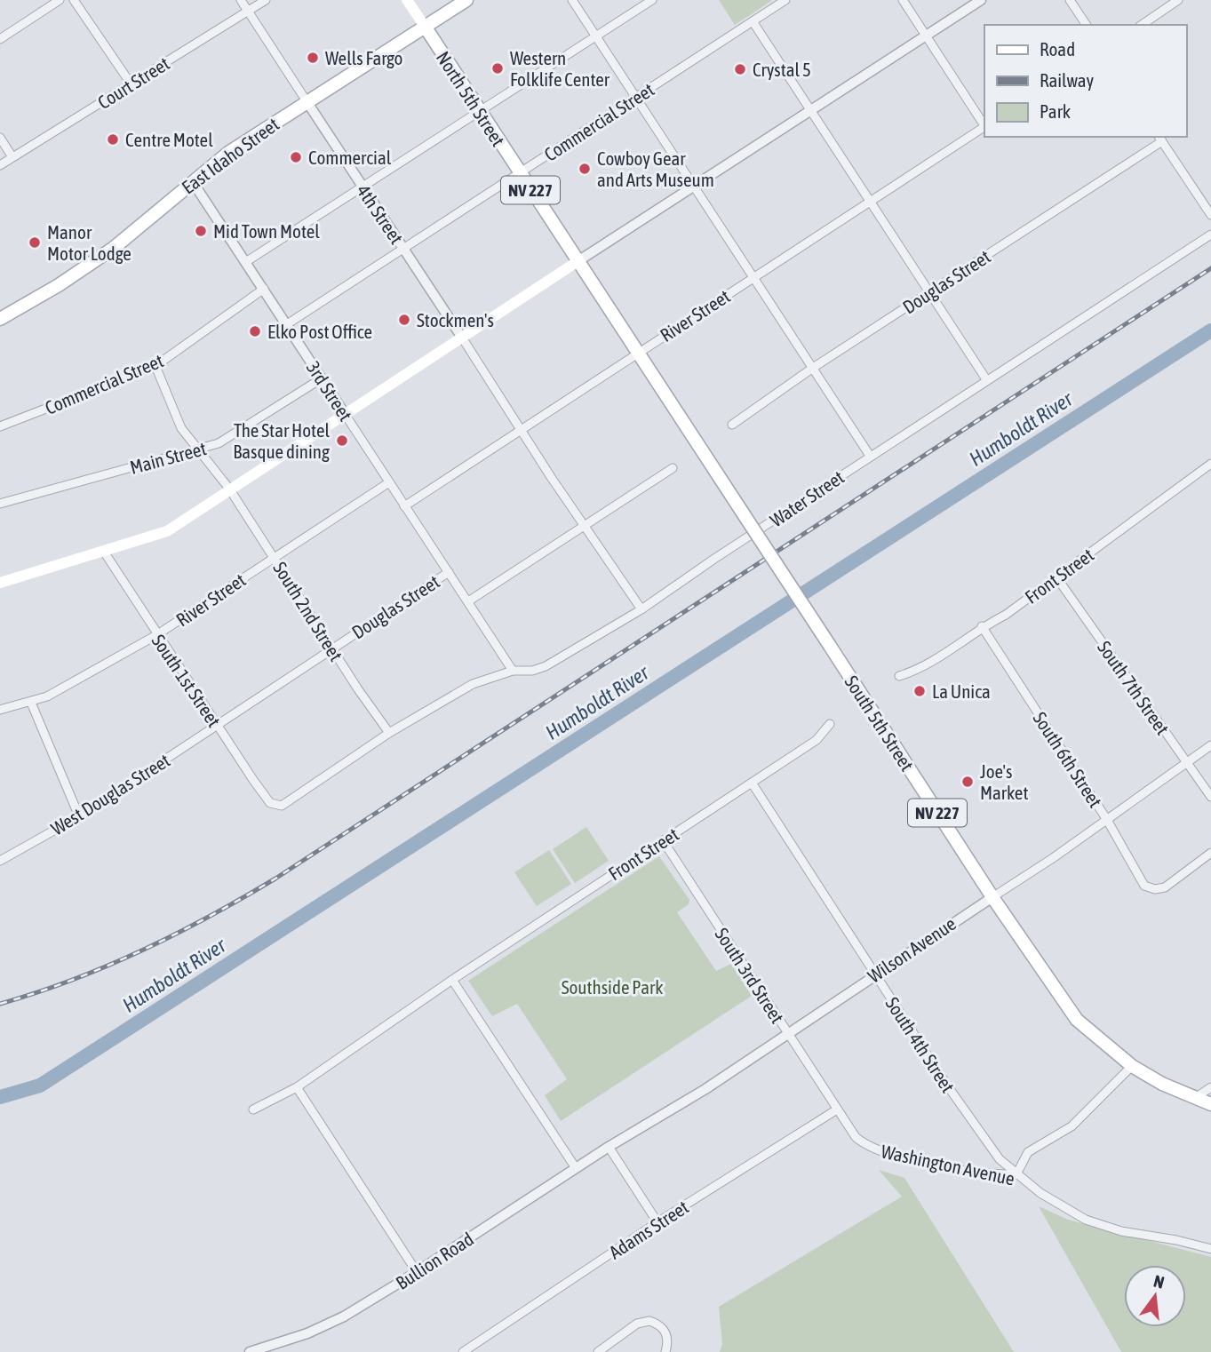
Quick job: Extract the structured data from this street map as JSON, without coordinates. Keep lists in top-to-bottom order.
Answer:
{
  "streets": {
    "main road": [
      "North 5th Street",
      "East Idaho Street",
      "NV 227",
      "South 5th Street"
    ],
    "street": [
      "Court Street",
      "Commercial Street",
      "4th Street",
      "Douglas Street",
      "River Street",
      "3rd Street",
      "Main Street",
      "Water Street",
      "Front Street",
      "South 2nd Street",
      "South 1st Street",
      "South 7th Street",
      "South 6th Street",
      "West Douglas Street",
      "Wilson Avenue",
      "South 3rd Street",
      "South 4th Street",
      "Washington Avenue",
      "Adams Street",
      "Bullion Road"
    ]
  },
  "crossings": [
    ["Court Street", "4th Street"],
    ["North 5th Street", "Commercial Street"],
    ["North 5th Street", "East Idaho Street"],
    ["North 5th Street", "River Street"],
    ["North 5th Street", "South 5th Street"],
    ["Commercial Street", "4th Street"],
    ["Commercial Street", "3rd Street"],
    ["Commercial Street", "South 2nd Street"],
    ["East Idaho Street", "4th Street"],
    ["East Idaho Street", "3rd Street"],
    ["4th Street", "River Street"],
    ["Douglas Street", "South 2nd Street"],
    ["Douglas Street", "South 1st Street"],
    ["Douglas Street", "West Douglas Street"],
    ["River Street", "3rd Street"],
    ["River Street", "South 2nd Street"],
    ["River Street", "South 1st Street"],
    ["River Street", "South 5th Street"],
    ["3rd Street", "Main Street"],
    ["Main Street", "South 2nd Street"],
    ["Water Street", "South 2nd Street"],
    ["Water Street", "South 1st Street"],
    ["Front Street", "South 7th Street"],
    ["Front Street", "South 6th Street"],
    ["Front Street", "South 3rd Street"],
    ["Front Street", "South 4th Street"],
    ["South 1st Street", "West Douglas Street"],
    ["South 7th Street", "Wilson Avenue"],
    ["South 5th Street", "Wilson Avenue"],
    ["South 6th Street", "Wilson Avenue"],
    ["Wilson Avenue", "South 3rd Street"],
    ["Wilson Avenue", "South 4th Street"],
    ["Wilson Avenue", "Bullion Road"],
    ["South 3rd Street", "Washington Avenue"],
    ["South 3rd Street", "Adams Street"],
    ["South 4th Street", "Washington Avenue"],
    ["Washington Avenue", "Adams Street"]
  ],
  "water": ["Humboldt River"],
  "parks": ["Southside Park"],
  "places": [
    "Wells Fargo",
    "Western Folklife Center",
    "Crystal 5",
    "Centre Motel",
    "Commercial",
    "Cowboy Gear and Arts Museum",
    "Mid Town Motel",
    "Manor Motor Lodge",
    "Stockmen's",
    "Elko Post Office",
    "The Star Hotel Basque dining",
    "La Unica",
    "Joe's Market"
  ],
  "legend": ["Road", "Railway", "Park"],
  "north": "top"
}
